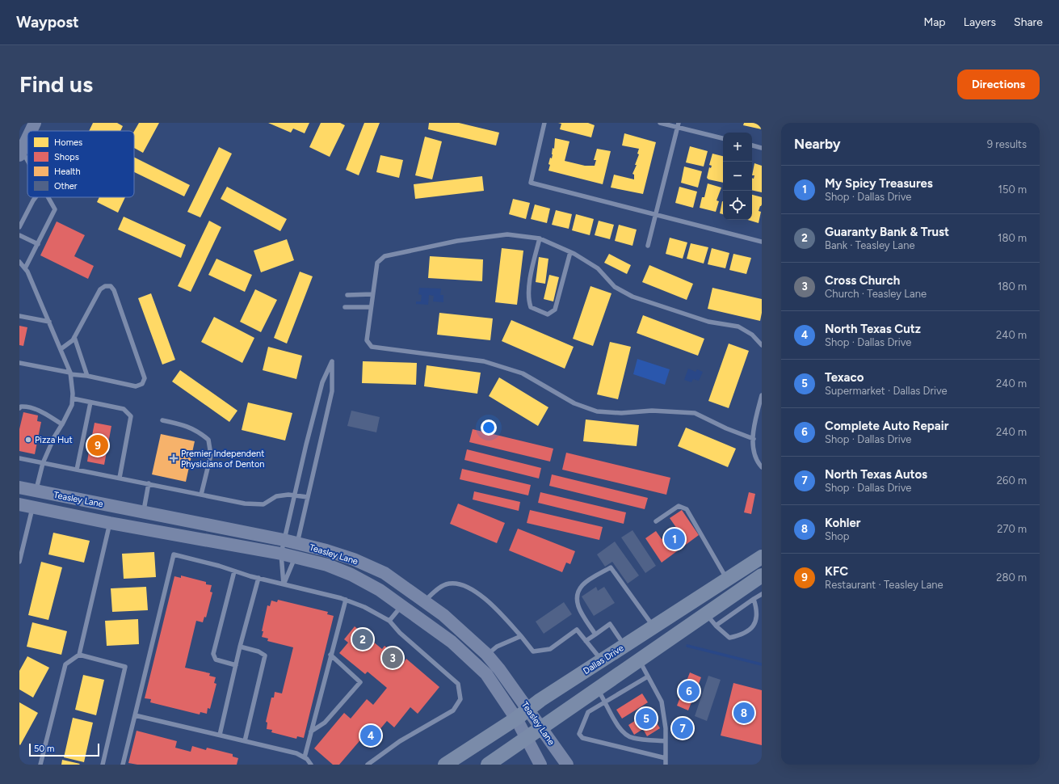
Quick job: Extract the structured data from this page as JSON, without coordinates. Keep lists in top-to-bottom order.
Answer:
{
  "streets": {
    "main road": ["Teasley Lane", "Dallas Drive"]
  },
  "crossings": [
    ["Teasley Lane", "Dallas Drive"]
  ],
  "places": {
    "other": ["Pizza Hut"],
    "health": ["Premier Independent Physicians of Denton"]
  },
  "legend": [
    "Homes",
    "Shops",
    "Health",
    "Other"
  ],
  "scale_bar": "50 m",
  "page": {
    "header": "Waypost",
    "nav": ["Map", "Layers", "Share"],
    "buttons": "Directions",
    "title": "Find us",
    "heading": ["Nearby", "9 results"],
    "map_buttons": ["+", "−"],
    "list": [
      {
        "mark": "1",
        "name": "My Spicy Treasures",
        "note": "Shop · Dallas Drive",
        "value": "150 m"
      },
      {
        "mark": "2",
        "name": "Guaranty Bank & Trust",
        "note": "Bank · Teasley Lane",
        "value": "180 m"
      },
      {
        "mark": "3",
        "name": "Cross Church",
        "note": "Church · Teasley Lane",
        "value": "180 m"
      },
      {
        "mark": "4",
        "name": "North Texas Cutz",
        "note": "Shop · Dallas Drive",
        "value": "240 m"
      },
      {
        "mark": "5",
        "name": "Texaco",
        "note": "Supermarket · Dallas Drive",
        "value": "240 m"
      },
      {
        "mark": "6",
        "name": "Complete Auto Repair",
        "note": "Shop · Dallas Drive",
        "value": "240 m"
      },
      {
        "mark": "7",
        "name": "North Texas Autos",
        "note": "Shop · Dallas Drive",
        "value": "260 m"
      },
      {
        "mark": "8",
        "name": "Kohler",
        "note": "Shop",
        "value": "270 m"
      },
      {
        "mark": "9",
        "name": "KFC",
        "note": "Restaurant · Teasley Lane",
        "value": "280 m"
      }
    ],
    "pins": [
      "9",
      "1",
      "2",
      "3",
      "6",
      "8",
      "5",
      "7",
      "4"
    ],
    "scale": "50 m"
  }
}
